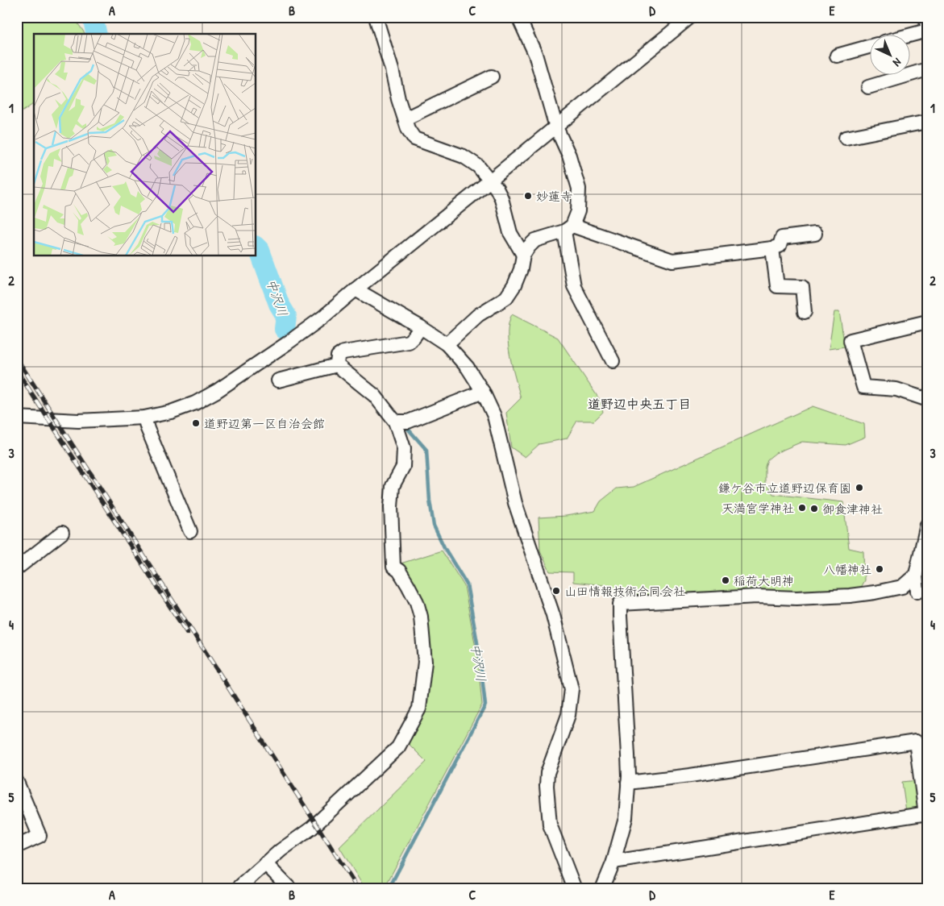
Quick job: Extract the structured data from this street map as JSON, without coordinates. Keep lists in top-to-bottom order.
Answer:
{
  "districts": ["道野辺中央五丁目"],
  "water": ["中沢川"],
  "places": [
    "妙蓮寺",
    "道野辺第一区自治会館",
    "鎌ケ谷市立道野辺保育園",
    "天満宮学神社",
    "御食津神社",
    "八幡神社",
    "稲荷大明神",
    "山田情報技術合同会社"
  ],
  "north": "bottom right",
  "grid": {
    "columns": [
      "A",
      "B",
      "C",
      "D",
      "E"
    ],
    "rows": [
      "1",
      "2",
      "3",
      "4",
      "5"
    ]
  }
}
